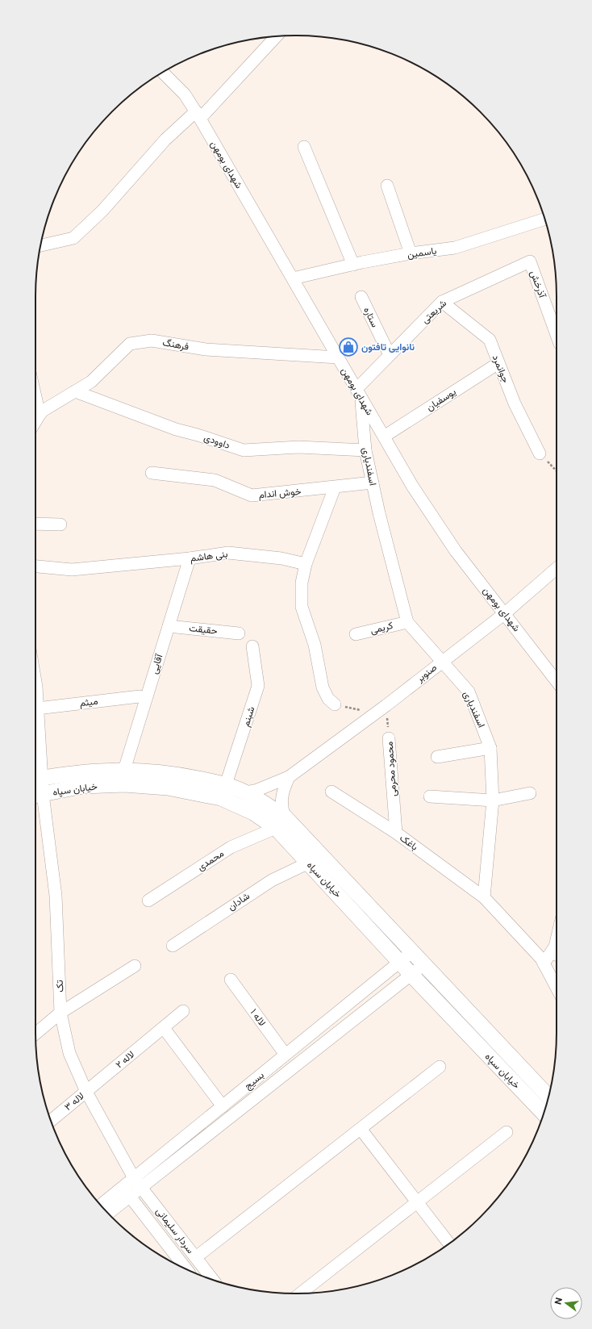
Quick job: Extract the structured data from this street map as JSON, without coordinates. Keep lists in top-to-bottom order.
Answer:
{
  "streets": {
    "main road": ["خیابان سپاه"],
    "street": [
      "شهدای بومهن",
      "یاسمین",
      "آذرخش",
      "شریعتی",
      "ستاره",
      "فرهنگ",
      "جوانمرد",
      "یوسفیان",
      "داوودی",
      "اسفندیاری",
      "خوش اندام",
      "بنی هاشم",
      "کریمی",
      "حقیقت",
      "آقایی",
      "صنوبر",
      "میثم",
      "شبنم",
      "محمود محرمی",
      "باغک",
      "محمدی",
      "شادان",
      "تک",
      "لاله ۱",
      "لاله ۲",
      "بسیج",
      "لاله ۳",
      "سردار سلیمانی"
    ]
  },
  "crossings": [
    ["شهدای بومهن", "یاسمین"],
    ["شهدای بومهن", "شریعتی"],
    ["شهدای بومهن", "فرهنگ"],
    ["شهدای بومهن", "یوسفیان"],
    ["شهدای بومهن", "اسفندیاری"],
    ["شهدای بومهن", "صنوبر"],
    ["آذرخش", "شریعتی"],
    ["شریعتی", "ستاره"],
    ["شریعتی", "جوانمرد"],
    ["شریعتی", "اسفندیاری"],
    ["فرهنگ", "داوودی"],
    ["جوانمرد", "یوسفیان"],
    ["داوودی", "اسفندیاری"],
    ["اسفندیاری", "خوش اندام"],
    ["اسفندیاری", "کریمی"],
    ["اسفندیاری", "صنوبر"],
    ["اسفندیاری", "باغک"],
    ["بنی هاشم", "آقایی"],
    ["حقیقت", "آقایی"],
    ["آقایی", "خیابان سپاه"],
    ["صنوبر", "محمود محرمی"],
    ["صنوبر", "خیابان سپاه"],
    ["میثم", "تک"],
    ["شبنم", "خیابان سپاه"],
    ["محمود محرمی", "باغک"],
    ["خیابان سپاه", "محمدی"],
    ["خیابان سپاه", "شادان"],
    ["خیابان سپاه", "تک"],
    ["خیابان سپاه", "بسیج"],
    ["تک", "لاله ۲"],
    ["تک", "بسیج"],
    ["تک", "لاله ۳"],
    ["تک", "سردار سلیمانی"],
    ["لاله ۱", "بسیج"],
    ["لاله ۲", "لاله ۳"],
    ["بسیج", "سردار سلیمانی"]
  ],
  "places": {
    "shop": ["نانوایی تافتون"]
  },
  "north": "left"
}
